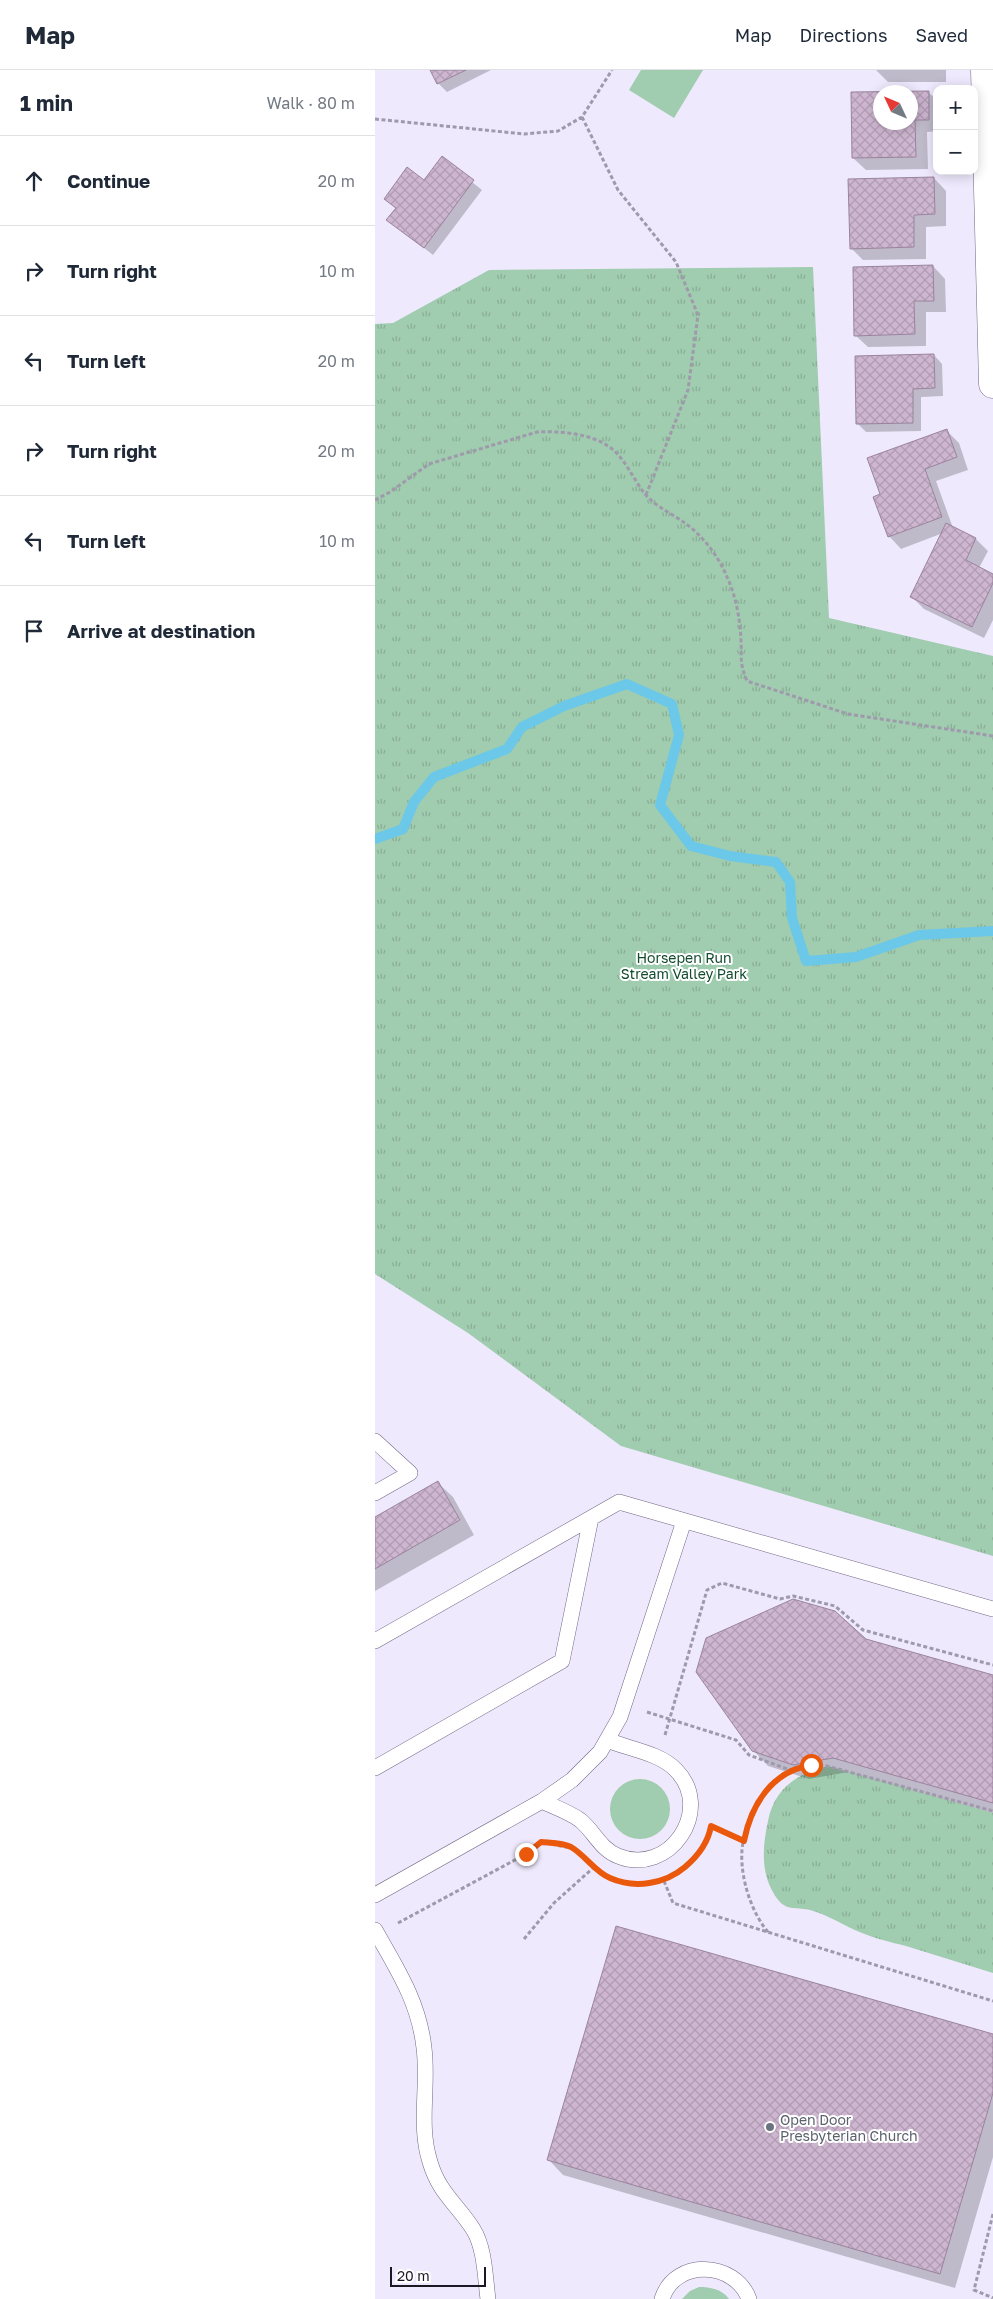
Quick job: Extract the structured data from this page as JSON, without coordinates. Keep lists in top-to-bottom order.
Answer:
{
  "parks": ["Horsepen Run Stream Valley Park"],
  "places": ["Open Door Presbyterian Church"],
  "scale_bar": "20 m",
  "north": "top left",
  "page": {
    "header": "Map",
    "nav": ["Map", "Directions", "Saved"],
    "heading": ["1 min", "Walk · 80 m"],
    "map_buttons": ["+", "−"],
    "list": [
      ["Continue", "20 m"],
      ["Turn right", "10 m"],
      ["Turn left", "20 m"],
      ["Turn right", "20 m"],
      ["Turn left", "10 m"],
      "Arrive at destination"
    ],
    "scale": "20 m"
  }
}
